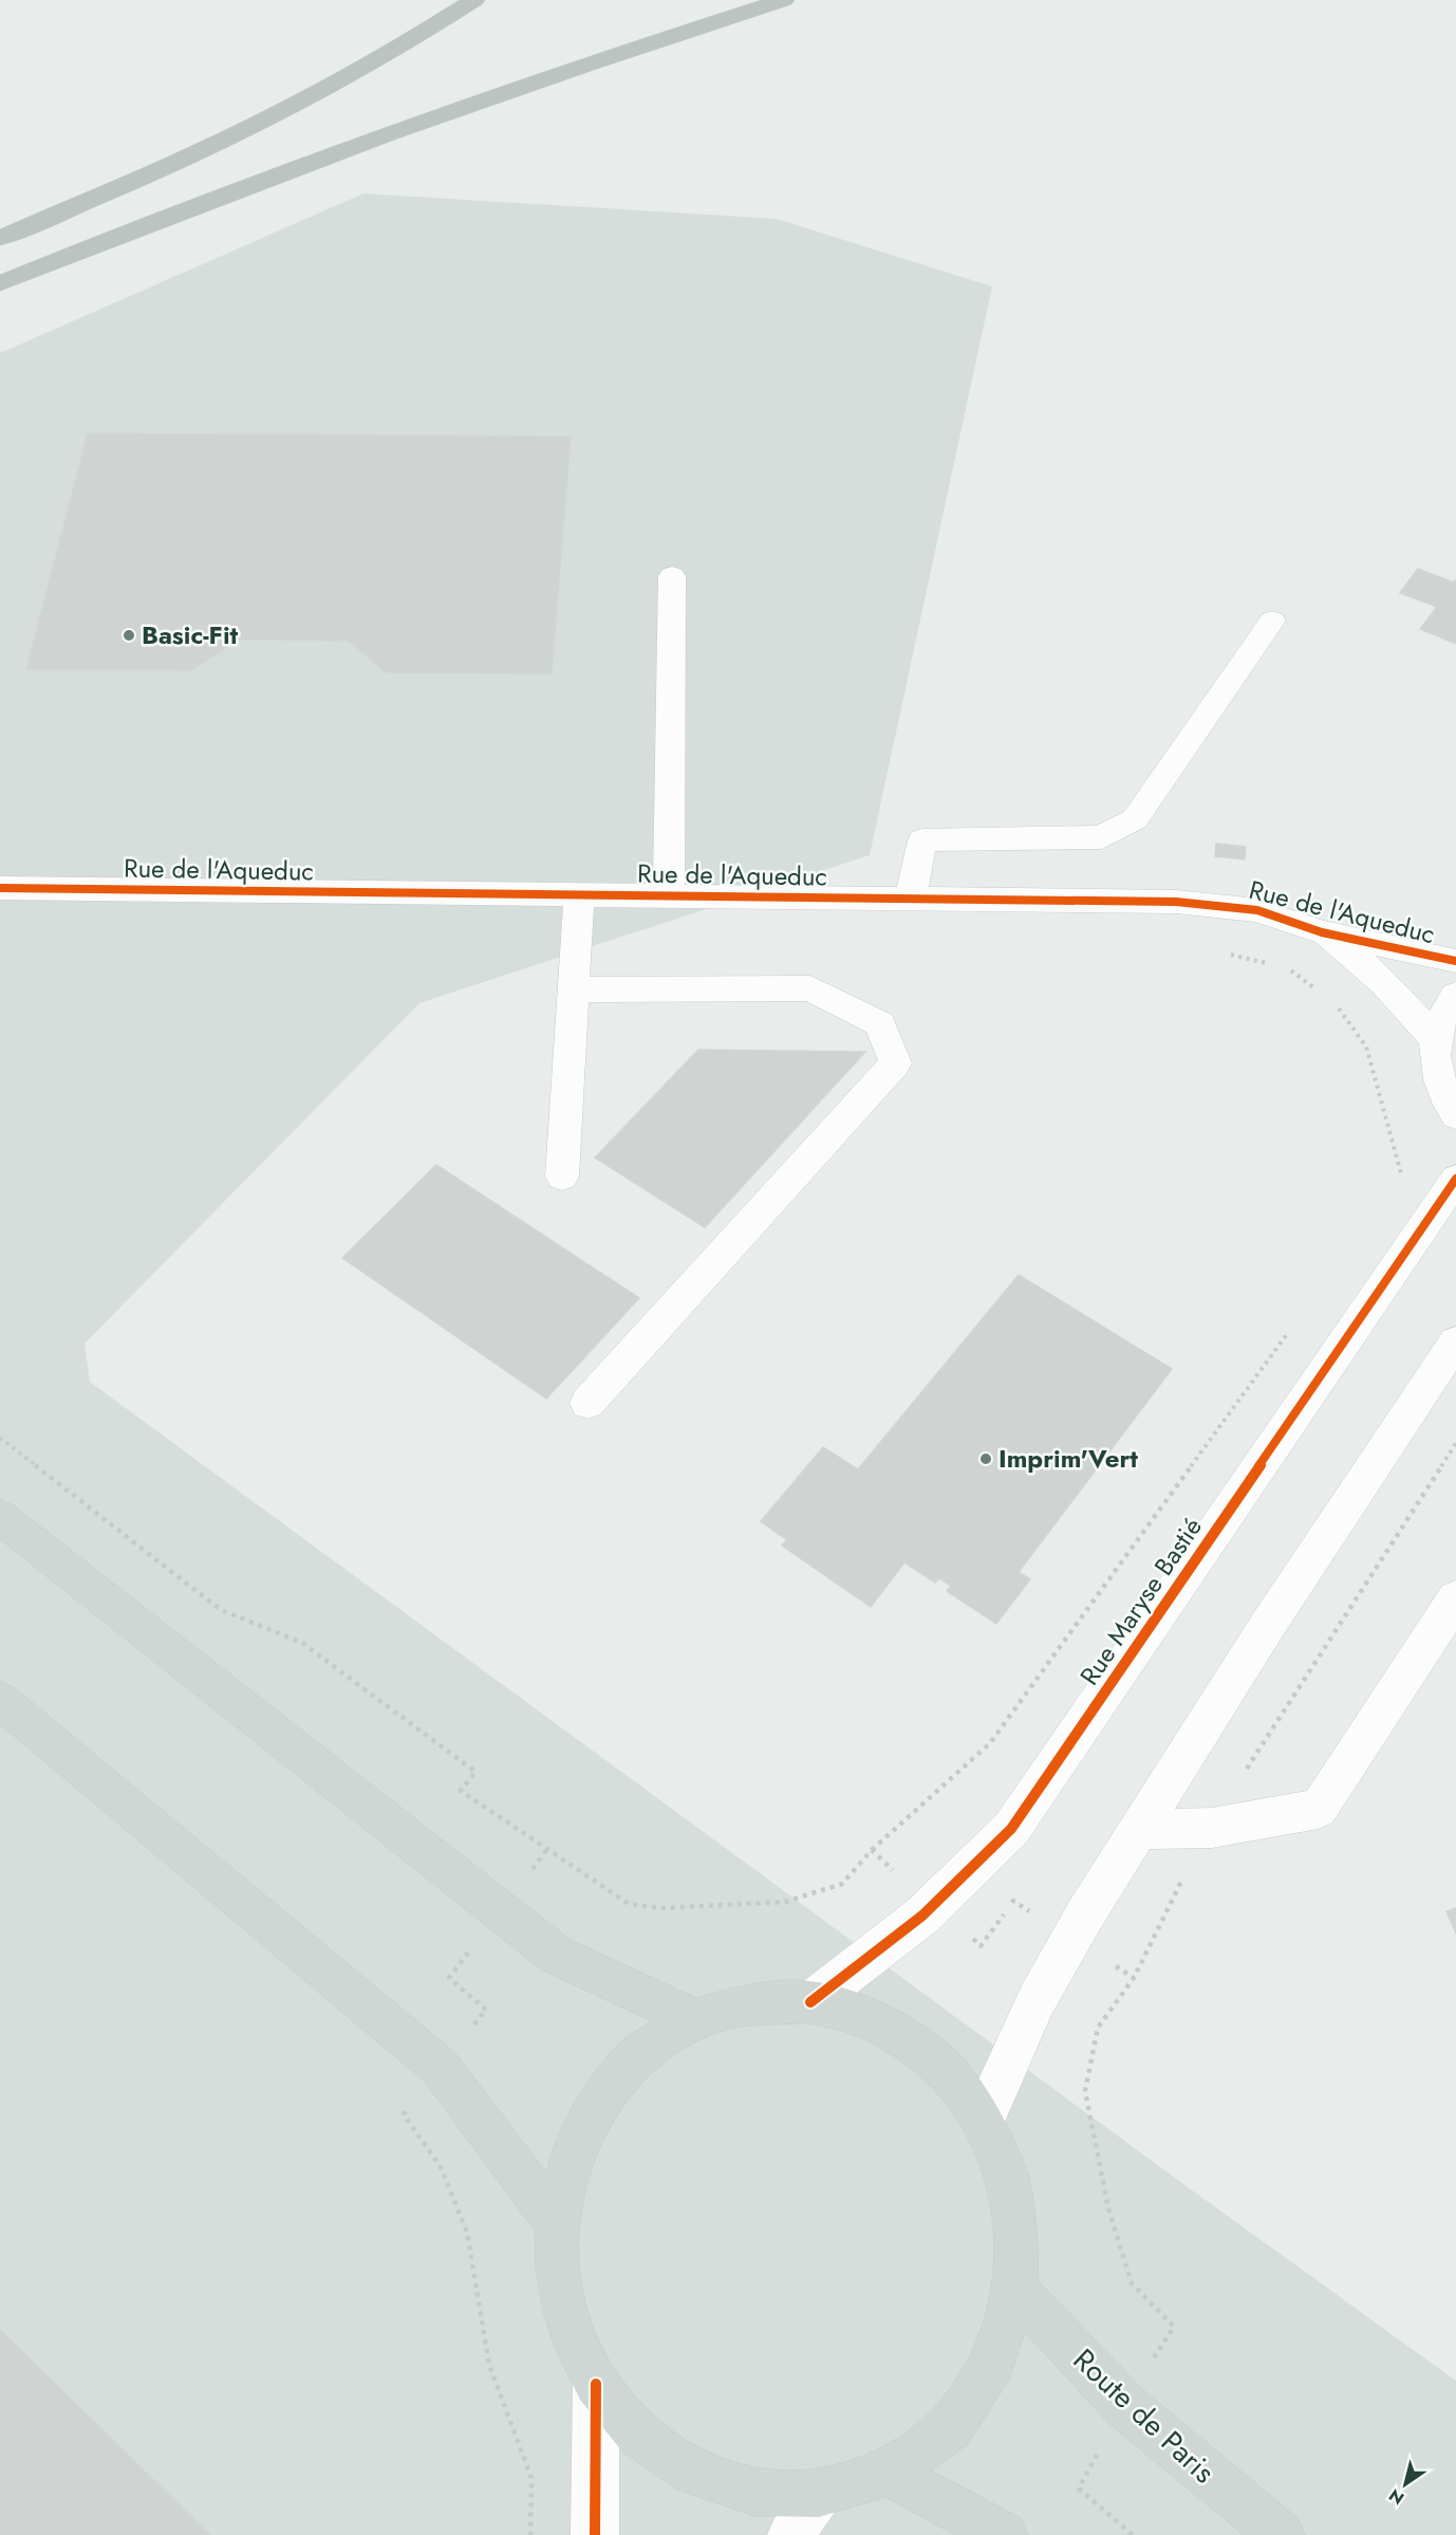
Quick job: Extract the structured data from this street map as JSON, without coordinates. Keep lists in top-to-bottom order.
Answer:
{
  "streets": {
    "main road": ["Route de Paris"],
    "street": ["Rue de l'Aqueduc", "Rue Maryse Bastié"]
  },
  "places": ["Basic-Fit", "Imprim'Vert"],
  "north": "bottom left"
}
